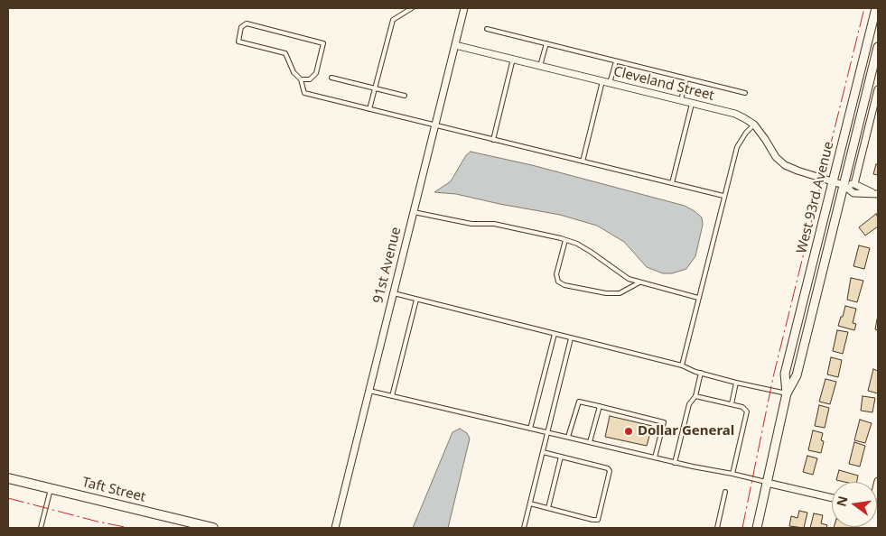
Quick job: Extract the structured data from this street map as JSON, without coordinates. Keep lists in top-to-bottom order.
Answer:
{
  "streets": {
    "main road": ["Taft Street"],
    "street": ["Cleveland Street", "West 93rd Avenue", "91st Avenue"]
  },
  "crossings": [
    ["Cleveland Street", "West 93rd Avenue"],
    ["Cleveland Street", "91st Avenue"]
  ],
  "places": ["Dollar General"],
  "north": "left"
}
